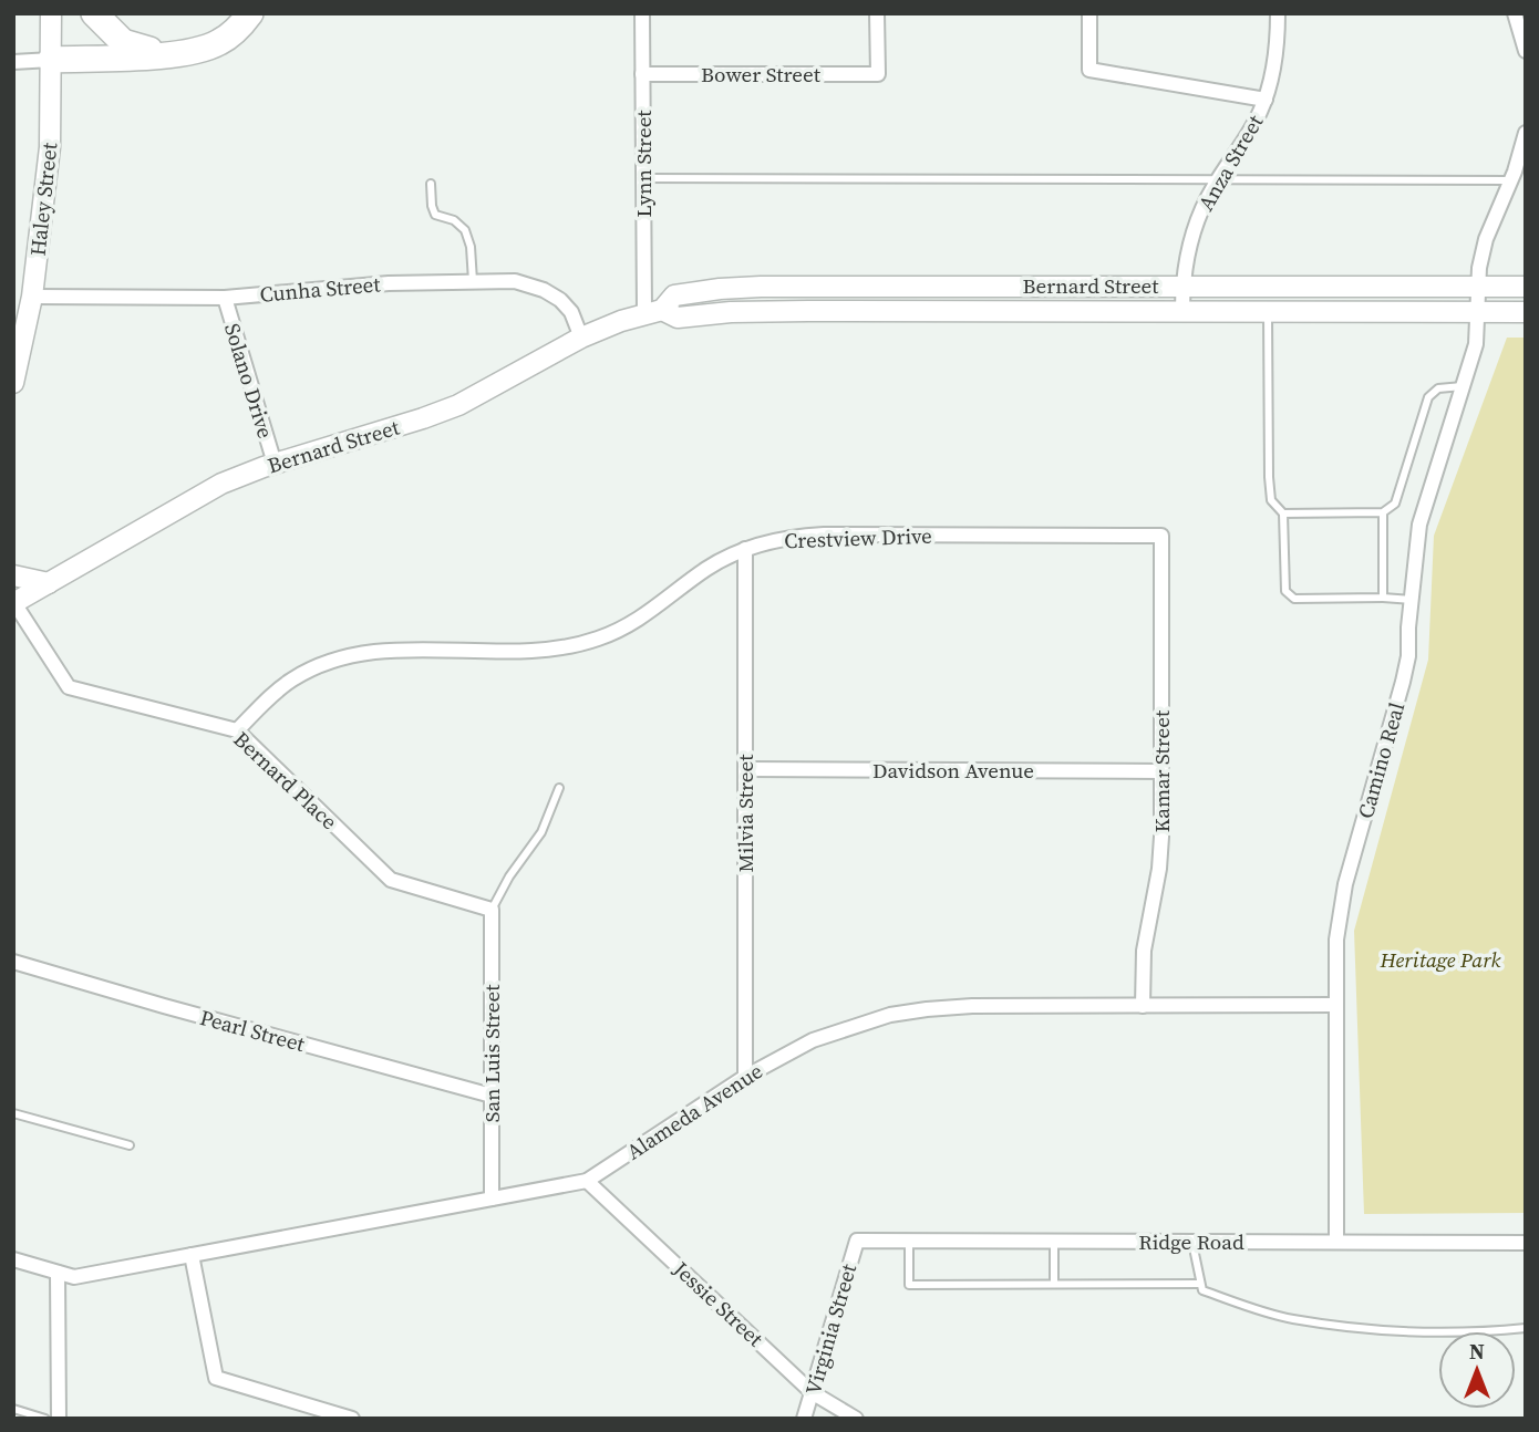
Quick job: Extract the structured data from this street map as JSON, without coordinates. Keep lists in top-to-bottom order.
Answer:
{
  "streets": {
    "street": [
      "Bower Street",
      "Anza Street",
      "Lynn Street",
      "Haley Street",
      "Bernard Street",
      "Cunha Street",
      "Solano Drive",
      "Crestview Drive",
      "Camino Real",
      "Davidson Avenue",
      "Kamar Street",
      "Bernard Place",
      "Milvia Street",
      "Pearl Street",
      "San Luis Street",
      "Alameda Avenue",
      "Ridge Road",
      "Jessie Street",
      "Virginia Street"
    ]
  },
  "crossings": [
    ["Bower Street", "Lynn Street"],
    ["Anza Street", "Bernard Street"],
    ["Lynn Street", "Bernard Street"],
    ["Haley Street", "Cunha Street"],
    ["Bernard Street", "Cunha Street"],
    ["Bernard Street", "Solano Drive"],
    ["Bernard Street", "Camino Real"],
    ["Bernard Street", "Bernard Place"],
    ["Cunha Street", "Solano Drive"],
    ["Crestview Drive", "Kamar Street"],
    ["Crestview Drive", "Bernard Place"],
    ["Crestview Drive", "Milvia Street"],
    ["Camino Real", "Alameda Avenue"],
    ["Camino Real", "Ridge Road"],
    ["Davidson Avenue", "Kamar Street"],
    ["Davidson Avenue", "Milvia Street"],
    ["Kamar Street", "Alameda Avenue"],
    ["Bernard Place", "San Luis Street"],
    ["Milvia Street", "Alameda Avenue"],
    ["Pearl Street", "San Luis Street"],
    ["San Luis Street", "Alameda Avenue"],
    ["Alameda Avenue", "Jessie Street"],
    ["Ridge Road", "Virginia Street"],
    ["Jessie Street", "Virginia Street"]
  ],
  "parks": ["Heritage Park"],
  "north": "top"
}
